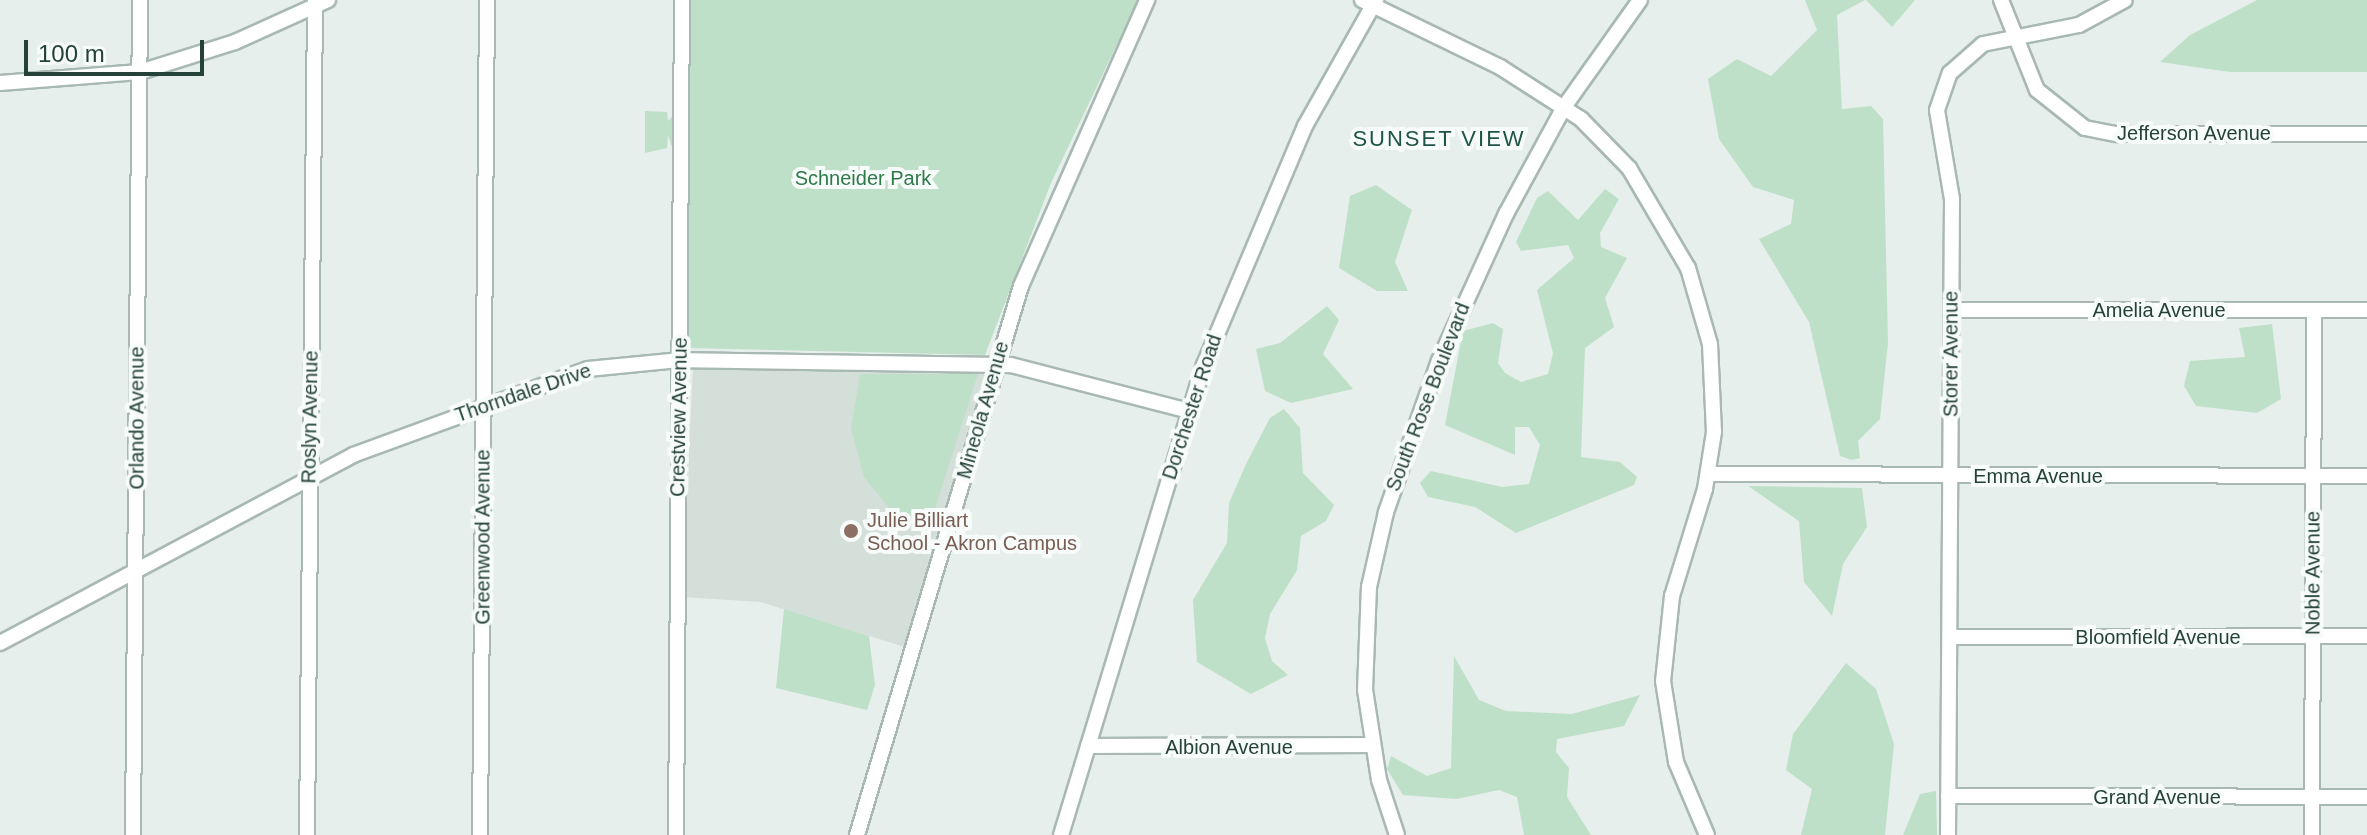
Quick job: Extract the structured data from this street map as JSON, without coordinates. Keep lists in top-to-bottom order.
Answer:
{
  "streets": {
    "street": [
      "Jefferson Avenue",
      "Amelia Avenue",
      "Storer Avenue",
      "Thorndale Drive",
      "South Rose Boulevard",
      "Dorchester Road",
      "Mineola Avenue",
      "Roslyn Avenue",
      "Crestview Avenue",
      "Orlando Avenue",
      "Emma Avenue",
      "Greenwood Avenue",
      "Noble Avenue",
      "Bloomfield Avenue",
      "Albion Avenue",
      "Grand Avenue"
    ]
  },
  "crossings": [
    ["Jefferson Avenue", "Storer Avenue"],
    ["Amelia Avenue", "Storer Avenue"],
    ["Amelia Avenue", "Noble Avenue"],
    ["Storer Avenue", "Emma Avenue"],
    ["Storer Avenue", "Bloomfield Avenue"],
    ["Storer Avenue", "Grand Avenue"],
    ["Thorndale Drive", "Dorchester Road"],
    ["Thorndale Drive", "Mineola Avenue"],
    ["Thorndale Drive", "Roslyn Avenue"],
    ["Thorndale Drive", "Crestview Avenue"],
    ["Thorndale Drive", "Orlando Avenue"],
    ["Thorndale Drive", "Greenwood Avenue"],
    ["South Rose Boulevard", "Albion Avenue"],
    ["Dorchester Road", "Albion Avenue"],
    ["Emma Avenue", "Noble Avenue"],
    ["Noble Avenue", "Bloomfield Avenue"],
    ["Noble Avenue", "Grand Avenue"]
  ],
  "districts": ["SUNSET VIEW"],
  "parks": ["Schneider Park"],
  "places": ["Julie Billiart School - Akron Campus"],
  "scale_bar": "100 m"
}
